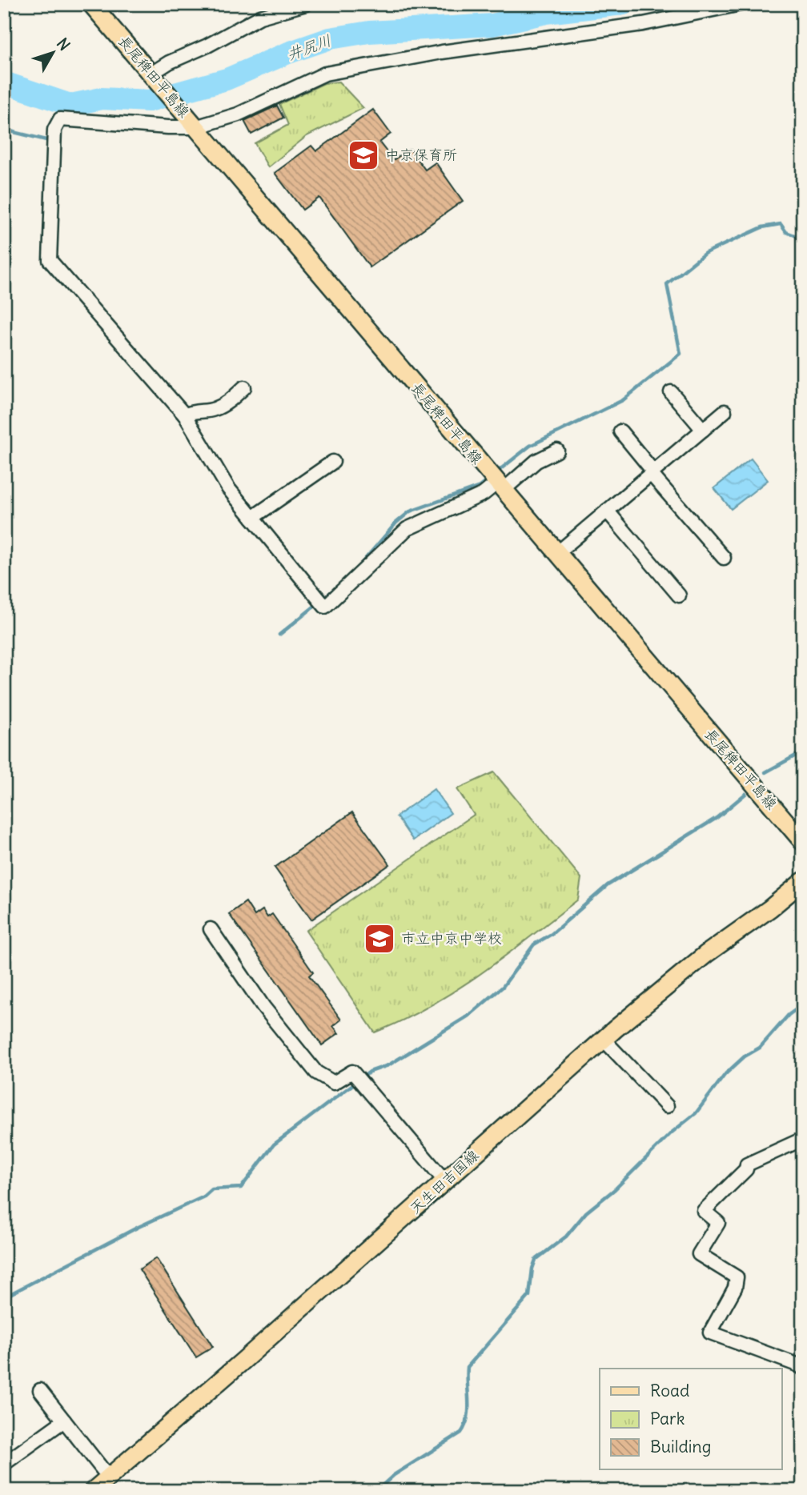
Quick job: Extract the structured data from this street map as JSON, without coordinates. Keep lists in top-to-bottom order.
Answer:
{
  "streets": {
    "main road": ["長尾稗田平島線", "天生田吉国線"]
  },
  "water": ["井尻川"],
  "places": {
    "school or university": ["中京保育所", "市立中京中学校"]
  },
  "legend": ["Road", "Park", "Building"],
  "north": "top right"
}
